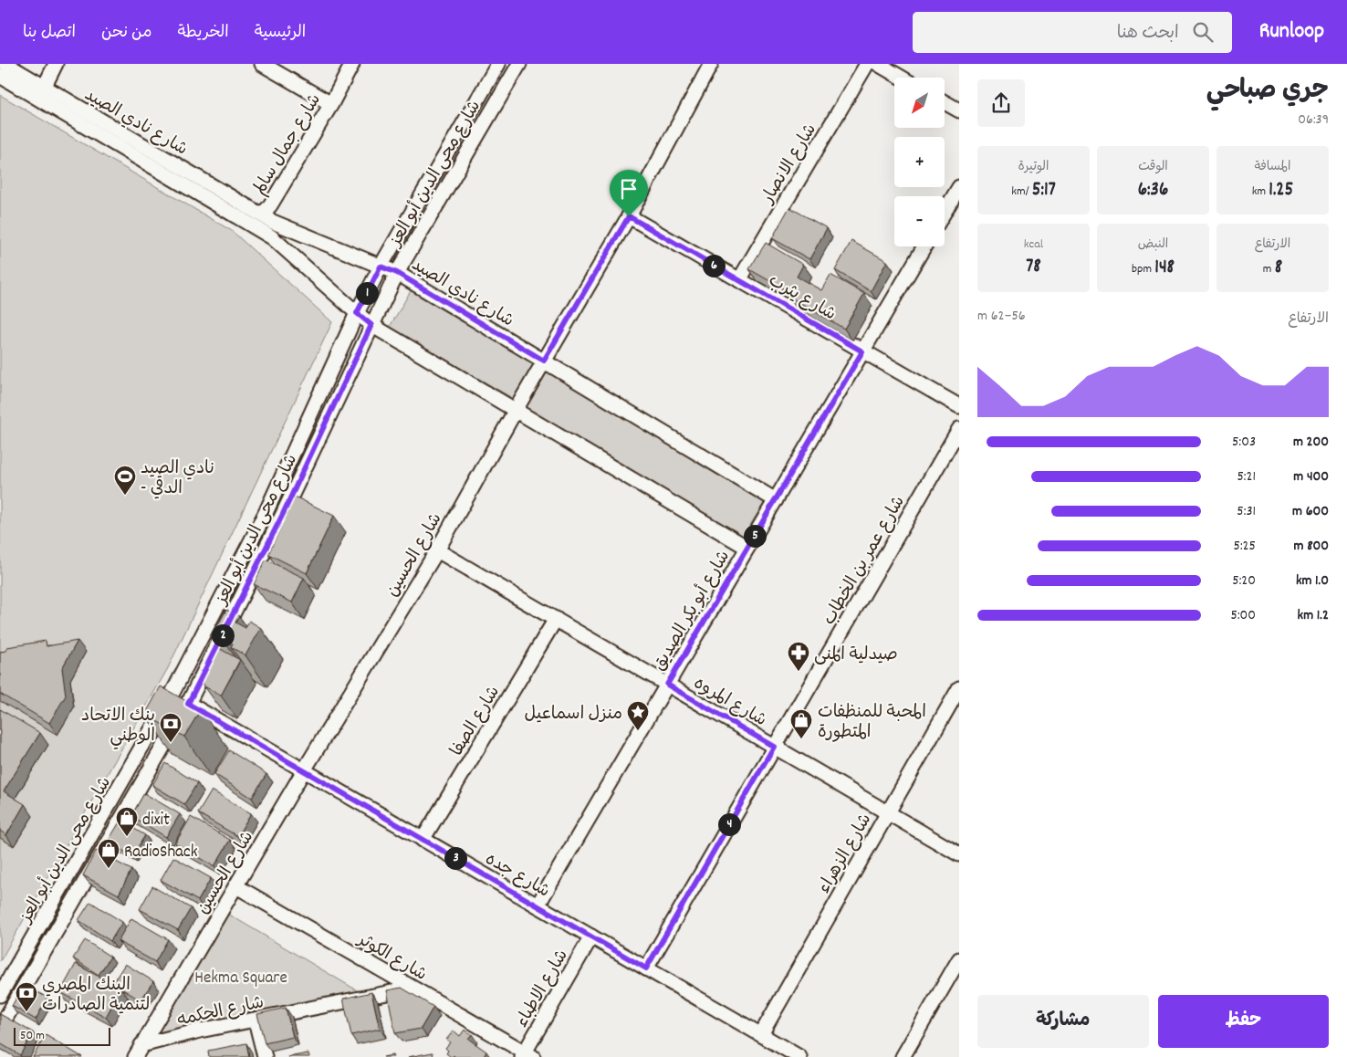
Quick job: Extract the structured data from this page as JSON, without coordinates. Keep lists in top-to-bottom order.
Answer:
{
  "streets": {
    "street": [
      "شارع نادي الصيد",
      "شارع جمال سالم",
      "شارع الانصار",
      "شارع محى الدين أبو العز",
      "شارع يثرب",
      "شارع الحسين",
      "شارع عمر بن الخطاب",
      "شارع أبو بكر الصديق",
      "شارع المروه",
      "شارع الصفا",
      "شارع الزهراء",
      "شارع جده",
      "شارع الكوثر",
      "شارع الاطباء",
      "شارع الحكمه"
    ]
  },
  "crossings": [
    ["شارع نادي الصيد", "شارع جمال سالم"],
    ["شارع نادي الصيد", "شارع محى الدين أبو العز"],
    ["شارع نادي الصيد", "شارع الحسين"],
    ["شارع نادي الصيد", "شارع أبو بكر الصديق"],
    ["شارع الانصار", "شارع يثرب"],
    ["شارع محى الدين أبو العز", "شارع جده"],
    ["شارع يثرب", "شارع الحسين"],
    ["شارع يثرب", "شارع أبو بكر الصديق"],
    ["شارع الحسين", "شارع المروه"],
    ["شارع الحسين", "شارع جده"],
    ["شارع الحسين", "شارع الكوثر"],
    ["شارع الحسين", "شارع الحكمه"],
    ["شارع عمر بن الخطاب", "شارع المروه"],
    ["شارع عمر بن الخطاب", "شارع جده"],
    ["شارع أبو بكر الصديق", "شارع المروه"],
    ["شارع أبو بكر الصديق", "شارع جده"],
    ["شارع المروه", "شارع الصفا"],
    ["شارع المروه", "شارع الزهراء"],
    ["شارع الصفا", "شارع جده"],
    ["شارع الزهراء", "شارع جده"],
    ["شارع جده", "شارع الاطباء"],
    ["شارع الكوثر", "شارع الاطباء"],
    ["شارع الكوثر", "شارع الحكمه"]
  ],
  "parks": ["Hekma Square"],
  "places": {
    "sports": ["نادي الصيد - الدقي"],
    "pharmacy": ["صيدلية المنى"],
    "place": ["منزل اسماعيل"],
    "shop": ["المحبة للمنظفات المتطورة", "dixit", "RadioShack"],
    "bank": ["بنك الاتحاد الوطني", "البنك المصري لتنمية الصادرات"]
  },
  "scale_bar": "50 m",
  "north": "bottom left",
  "page": {
    "header": "Runloop",
    "search": "ابحث هنا",
    "nav": [
      "الرئيسية",
      "الخريطة",
      "من نحن",
      "اتصل بنا"
    ],
    "heading": ["جري صباحي", "06:39"],
    "map_buttons": ["+", "−"],
    "stats": [
      ["المسافة", "1.25 km"],
      ["الوقت", "6:36"],
      ["الوتيرة", "5:17 /km"],
      ["الارتفاع", "8 m"],
      ["النبض", "148 bpm"],
      ["kcal", "78"]
    ],
    "pins": [
      "6",
      "1",
      "5",
      "2",
      "4",
      "3"
    ],
    "chart": ["الارتفاع", "56–62 m"],
    "list": [
      {
        "name": "200 m",
        "note": "5:03"
      },
      {
        "name": "400 m",
        "note": "5:21"
      },
      {
        "name": "600 m",
        "note": "5:31"
      },
      {
        "name": "800 m",
        "note": "5:25"
      },
      {
        "name": "1.0 km",
        "note": "5:20"
      },
      {
        "name": "1.2 km",
        "note": "5:00"
      }
    ],
    "buttons": ["حفظ", "مشاركة"],
    "scale": "50 m"
  }
}
